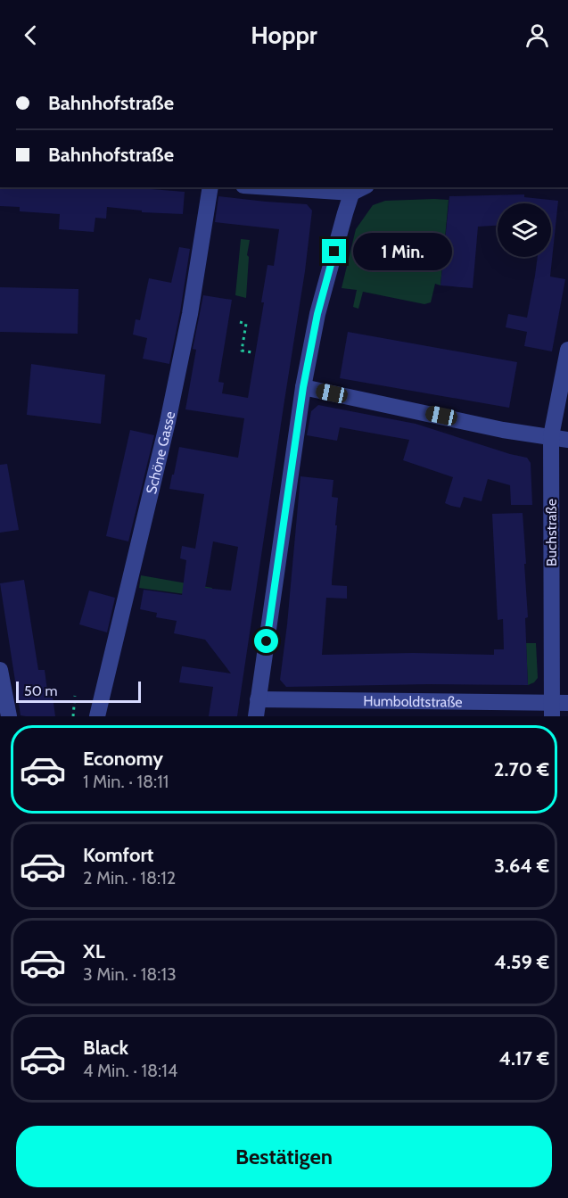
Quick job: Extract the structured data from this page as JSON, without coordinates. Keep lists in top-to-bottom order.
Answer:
{
  "streets": {
    "street": ["Schöne Gasse", "Buchstraße", "Humboldtstraße"]
  },
  "crossings": [
    ["Buchstraße", "Humboldtstraße"]
  ],
  "scale_bar": "50 m",
  "page": {
    "header": "Hoppr",
    "banner": ["Bahnhofstraße", "Bahnhofstraße"],
    "bubble": "1 Min.",
    "scale": "50 m",
    "list": [
      {
        "name": "Economy",
        "note": "1 Min. · 18:11",
        "value": "2.70 €"
      },
      {
        "name": "Komfort",
        "note": "2 Min. · 18:12",
        "value": "3.64 €"
      },
      {
        "name": "XL",
        "note": "3 Min. · 18:13",
        "value": "4.59 €"
      },
      {
        "name": "Black",
        "note": "4 Min. · 18:14",
        "value": "4.17 €"
      }
    ],
    "buttons": "Bestätigen"
  }
}
